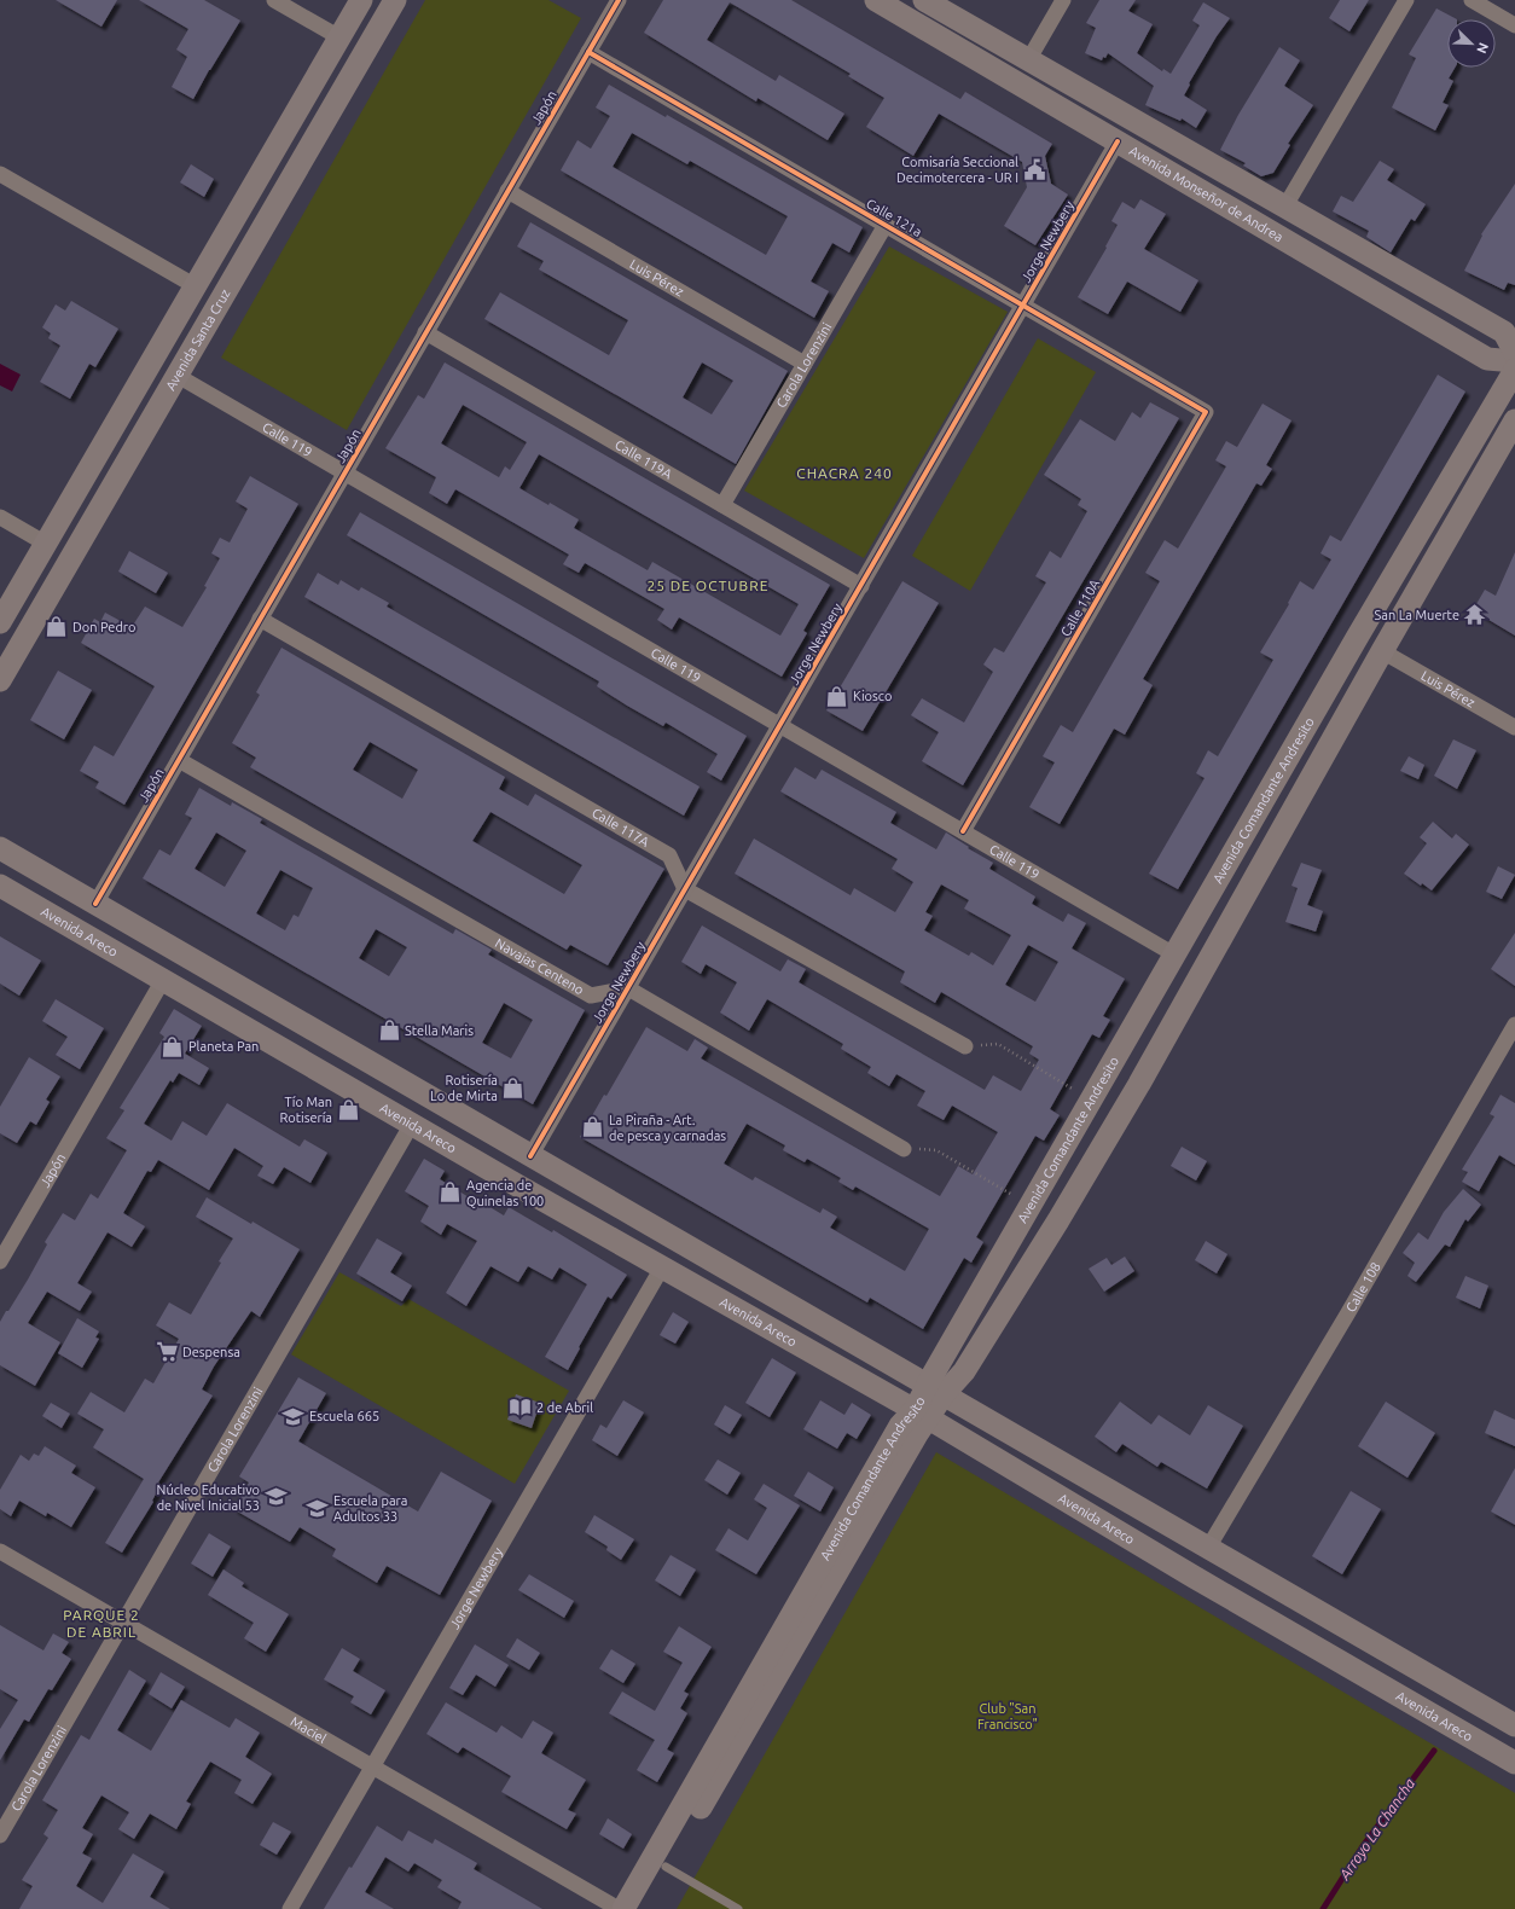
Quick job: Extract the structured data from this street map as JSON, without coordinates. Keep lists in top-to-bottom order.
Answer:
{
  "streets": {
    "main road": [
      "Avenida Monseñor de Andrea",
      "Avenida Santa Cruz",
      "Avenida Comandante Andresito",
      "Avenida Areco"
    ],
    "street": [
      "Japón",
      "Calle 121a",
      "Jorge Newbery",
      "Luis Pérez",
      "Carola Lorenzini",
      "Calle 119",
      "Calle 119A",
      "Calle 110A",
      "Calle 117A",
      "Navajas Centeno",
      "Calle 108",
      "Maciel"
    ]
  },
  "crossings": [
    ["Japón", "Calle 121a"],
    ["Japón", "Luis Pérez"],
    ["Japón", "Calle 119"],
    ["Japón", "Calle 119A"],
    ["Japón", "Calle 117A"],
    ["Japón", "Avenida Areco"],
    ["Japón", "Navajas Centeno"],
    ["Avenida Monseñor de Andrea", "Jorge Newbery"],
    ["Calle 121a", "Jorge Newbery"],
    ["Calle 121a", "Carola Lorenzini"],
    ["Calle 121a", "Calle 110A"],
    ["Jorge Newbery", "Calle 119"],
    ["Jorge Newbery", "Calle 119A"],
    ["Jorge Newbery", "Calle 117A"],
    ["Jorge Newbery", "Avenida Areco"],
    ["Jorge Newbery", "Navajas Centeno"],
    ["Jorge Newbery", "Maciel"],
    ["Luis Pérez", "Carola Lorenzini"],
    ["Luis Pérez", "Avenida Comandante Andresito"],
    ["Avenida Santa Cruz", "Calle 119"],
    ["Carola Lorenzini", "Calle 119A"],
    ["Carola Lorenzini", "Avenida Areco"],
    ["Carola Lorenzini", "Maciel"],
    ["Calle 119", "Calle 110A"],
    ["Calle 119", "Avenida Comandante Andresito"],
    ["Avenida Comandante Andresito", "Avenida Areco"]
  ],
  "districts": ["CHACRA 240", "25 DE OCTUBRE", "PARQUE 2 DE ABRIL"],
  "water": ["Arroyo La Chancha"],
  "parks": ["Club \"San Francisco\""],
  "places": {
    "public building": ["Comisaría Seccional Decimotercera - UR I"],
    "temple": ["San La Muerte"],
    "shop": [
      "Don Pedro",
      "Kiosco",
      "Stella Maris",
      "Planeta Pan",
      "Rotisería Lo de Mirta",
      "Tío Man Rotisería",
      "La Piraña - Art. de pesca y carnadas",
      "Agencia de Quinelas 100"
    ],
    "supermarket": ["Despensa"],
    "library": ["2 de Abril"],
    "school or university": ["Escuela 665", "Núcleo Educativo de Nivel Inicial 53", "Escuela para Adultos 33"]
  },
  "north": "bottom right"
}
